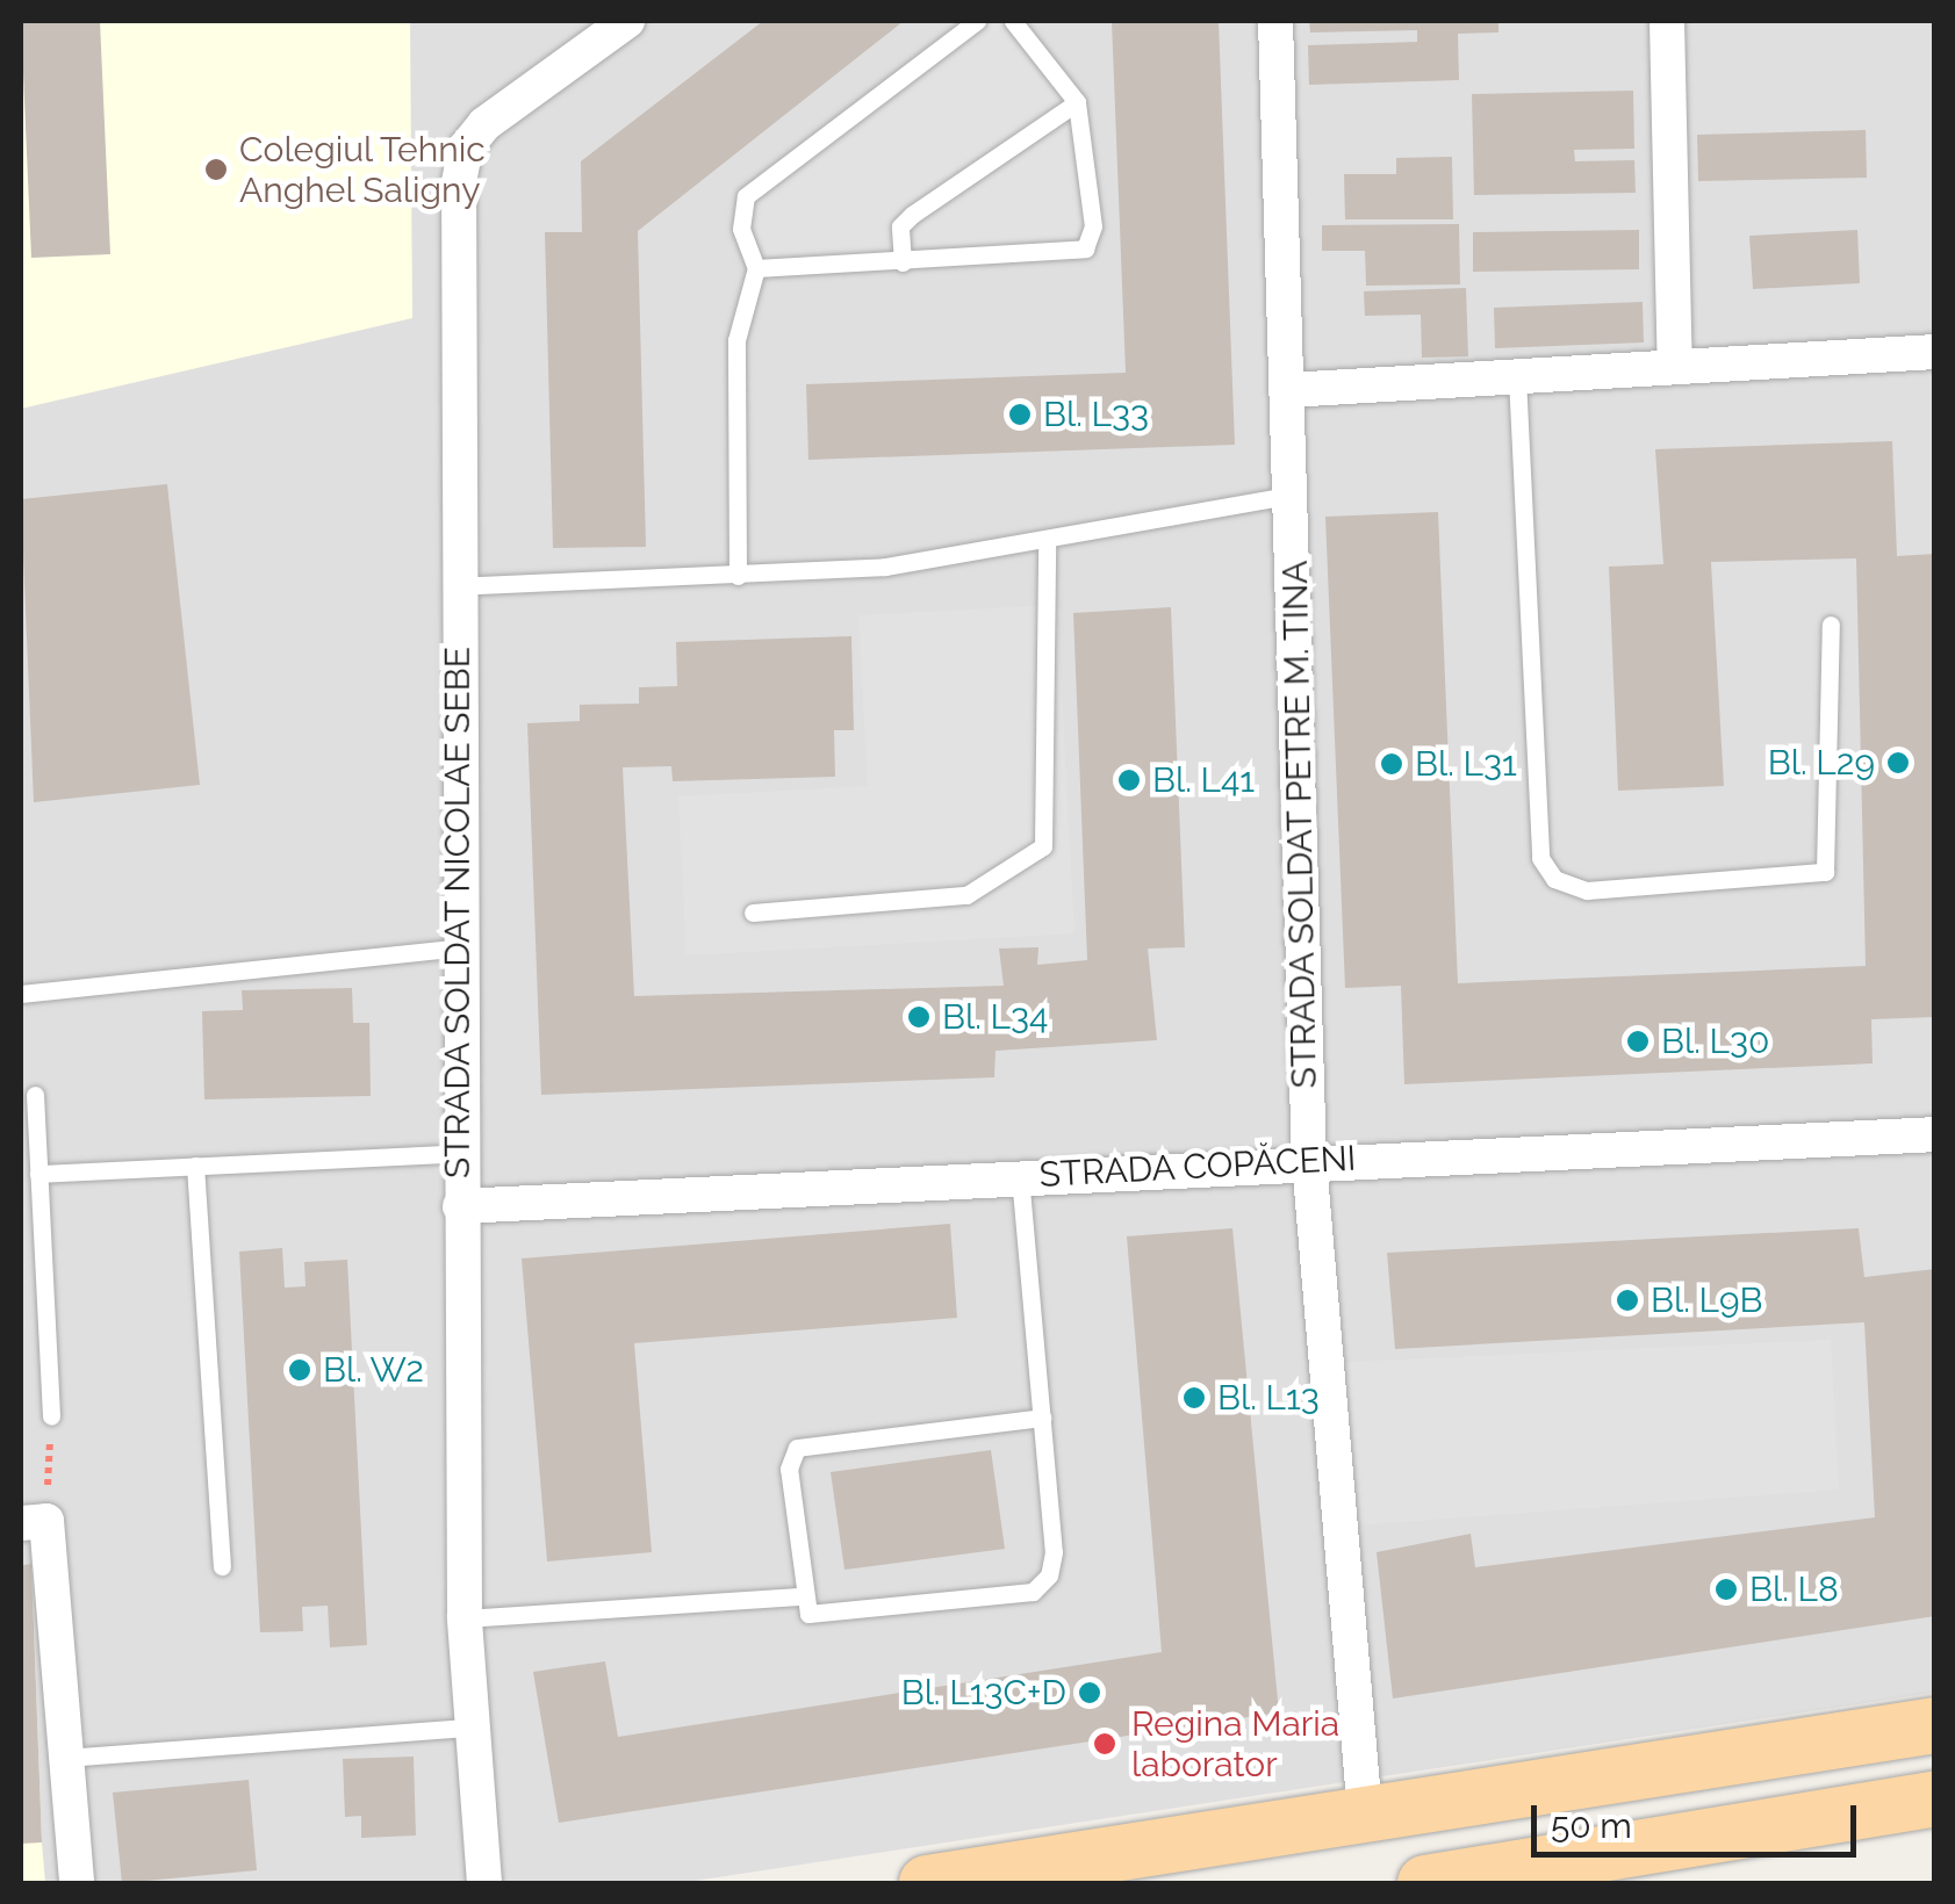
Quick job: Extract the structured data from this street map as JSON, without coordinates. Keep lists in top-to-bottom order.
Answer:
{
  "streets": {
    "street": ["STRADA SOLDAT PETRE M. TINA", "STRADA SOLDAT NICOLAE SEBE", "STRADA COPĂCENI"]
  },
  "crossings": [
    ["STRADA SOLDAT PETRE M. TINA", "STRADA COPĂCENI"],
    ["STRADA SOLDAT NICOLAE SEBE", "STRADA COPĂCENI"]
  ],
  "places": [
    "Colegiul Tehnic Anghel Saligny",
    "Bl. L33",
    "Bl. L29",
    "Bl. L31",
    "Bl. L41",
    "Bl. L34",
    "Bl. L30",
    "Bl. L9B",
    "Bl. W2",
    "Bl. L13",
    "Bl. L8",
    "Bl. L13C+D",
    "Regina Maria laborator"
  ],
  "scale_bar": "50 m"
}
